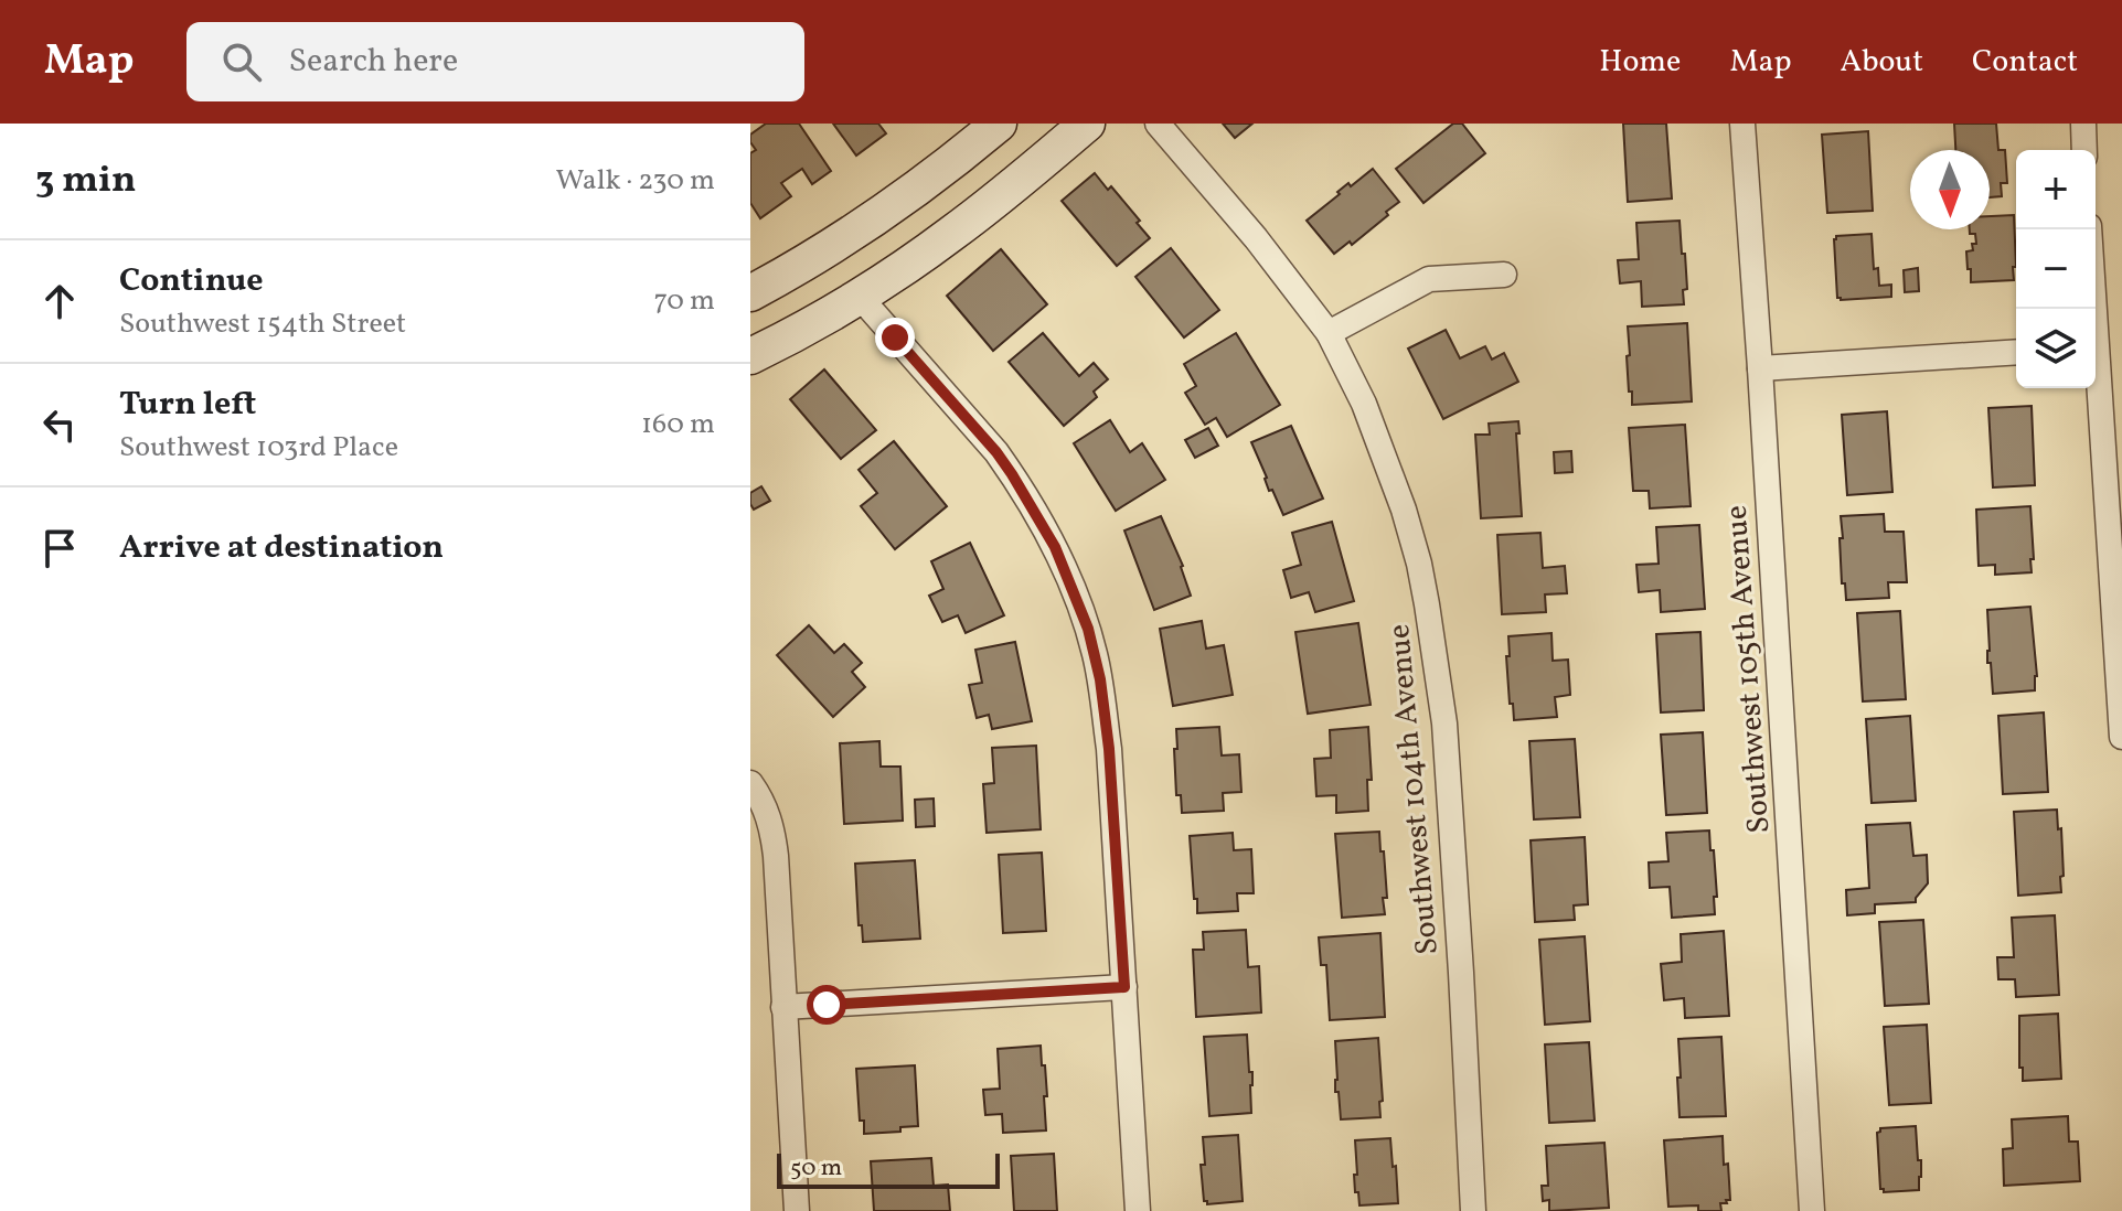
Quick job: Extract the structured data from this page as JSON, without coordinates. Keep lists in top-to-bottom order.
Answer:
{
  "streets": {
    "street": ["Southwest 105th Avenue", "Southwest 104th Avenue"]
  },
  "scale_bar": "50 m",
  "north": "bottom",
  "page": {
    "header": "Map",
    "search": "Search here",
    "nav": [
      "Home",
      "Map",
      "About",
      "Contact"
    ],
    "heading": ["3 min", "Walk · 230 m"],
    "map_buttons": ["+", "−"],
    "list": [
      ["Continue", "Southwest 154th Street", "70 m"],
      ["Turn left", "Southwest 103rd Place", "160 m"],
      "Arrive at destination"
    ],
    "scale": "50 m"
  }
}
